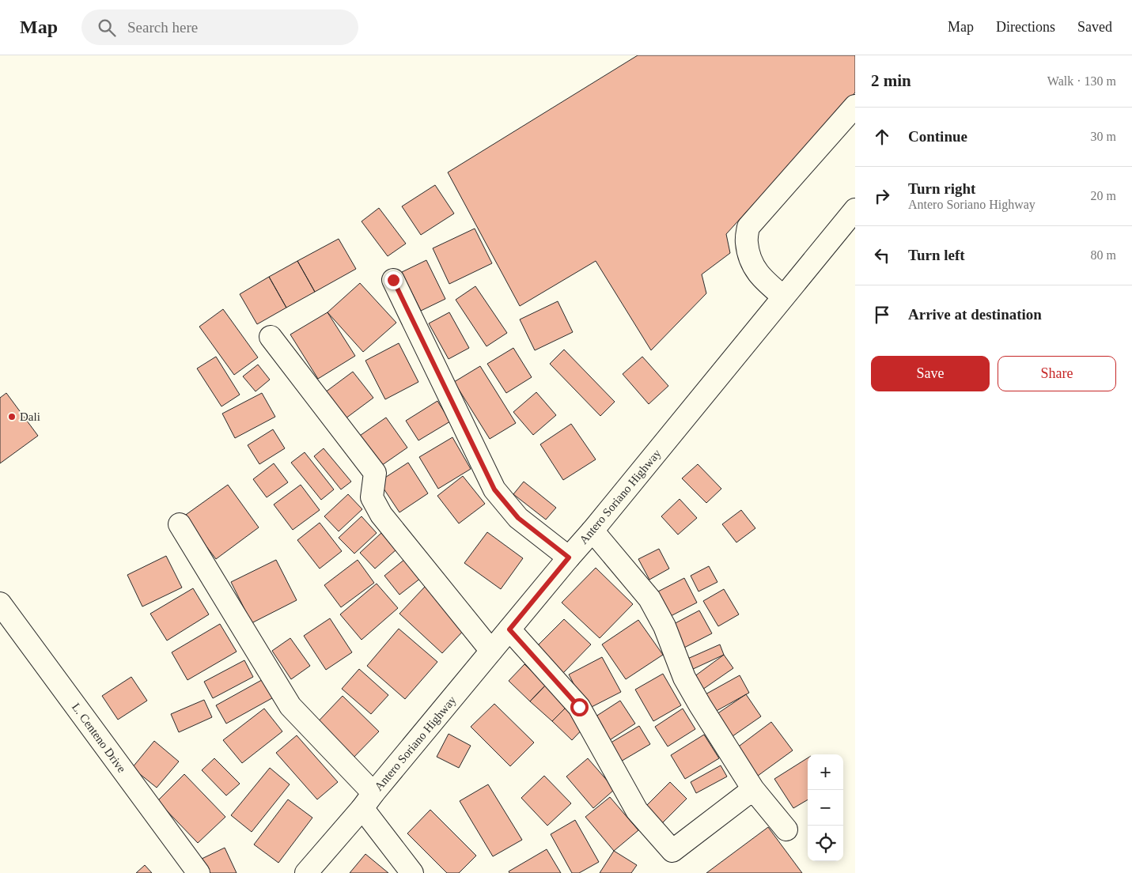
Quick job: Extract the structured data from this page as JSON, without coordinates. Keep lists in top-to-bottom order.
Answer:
{
  "streets": {
    "street": ["Antero Soriano Highway", "L. Centeno Drive"]
  },
  "places": ["Dali"],
  "page": {
    "header": "Map",
    "search": "Search here",
    "nav": ["Map", "Directions", "Saved"],
    "heading": ["2 min", "Walk · 130 m"],
    "list": [
      ["Continue", "30 m"],
      ["Turn right", "Antero Soriano Highway", "20 m"],
      ["Turn left", "80 m"],
      "Arrive at destination"
    ],
    "buttons": ["Save", "Share"],
    "map_buttons": ["+", "−"]
  }
}
